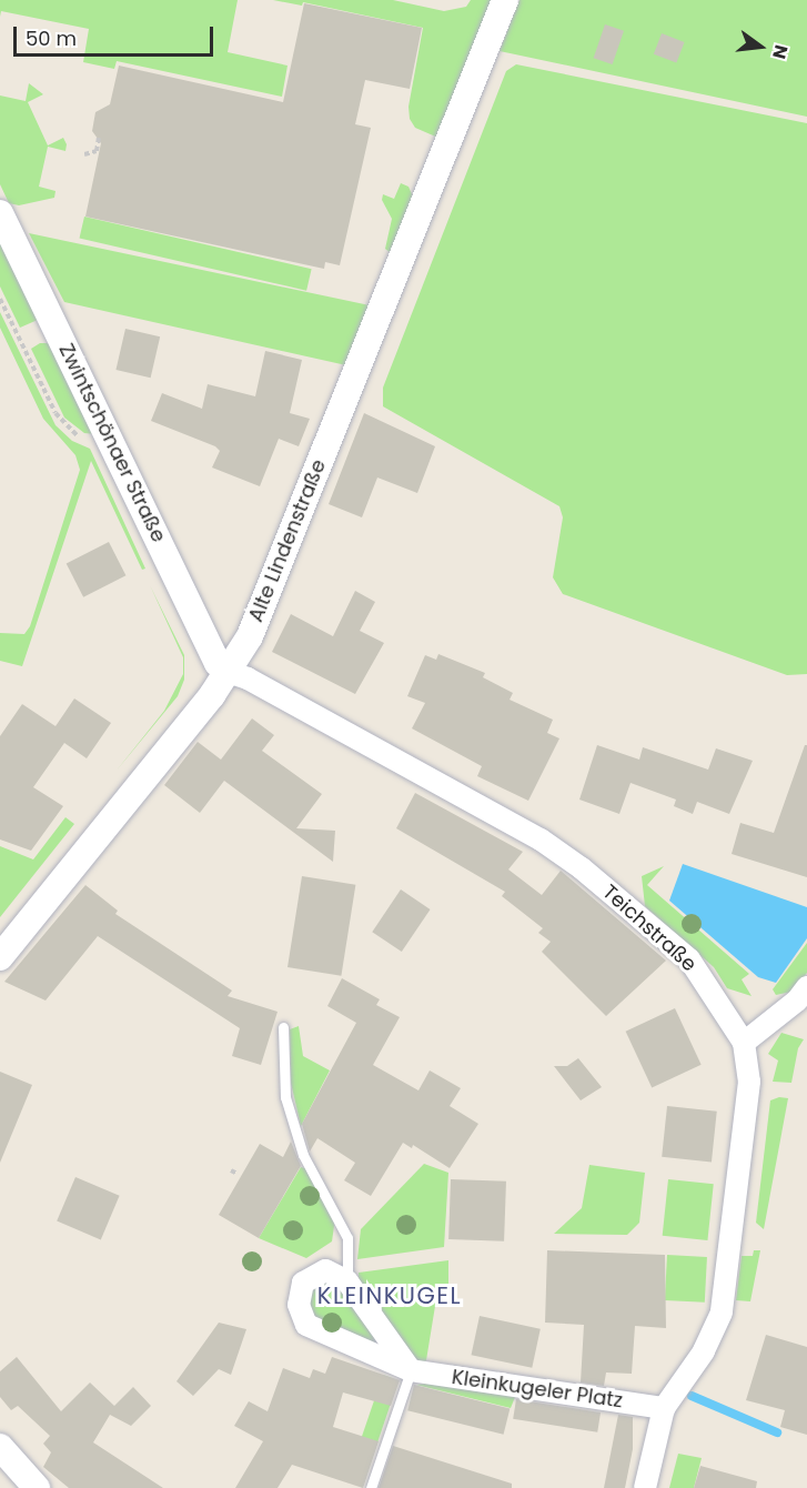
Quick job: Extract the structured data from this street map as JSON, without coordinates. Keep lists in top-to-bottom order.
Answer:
{
  "streets": {
    "street": [
      "Zwintschönaer Straße",
      "Alte Lindenstraße",
      "Teichstraße",
      "Kleinkugeler Platz"
    ]
  },
  "crossings": [
    ["Zwintschönaer Straße", "Alte Lindenstraße"],
    ["Zwintschönaer Straße", "Teichstraße"],
    ["Alte Lindenstraße", "Teichstraße"],
    ["Teichstraße", "Kleinkugeler Platz"]
  ],
  "districts": ["KLEINKUGEL"],
  "scale_bar": "50 m",
  "north": "right"
}
